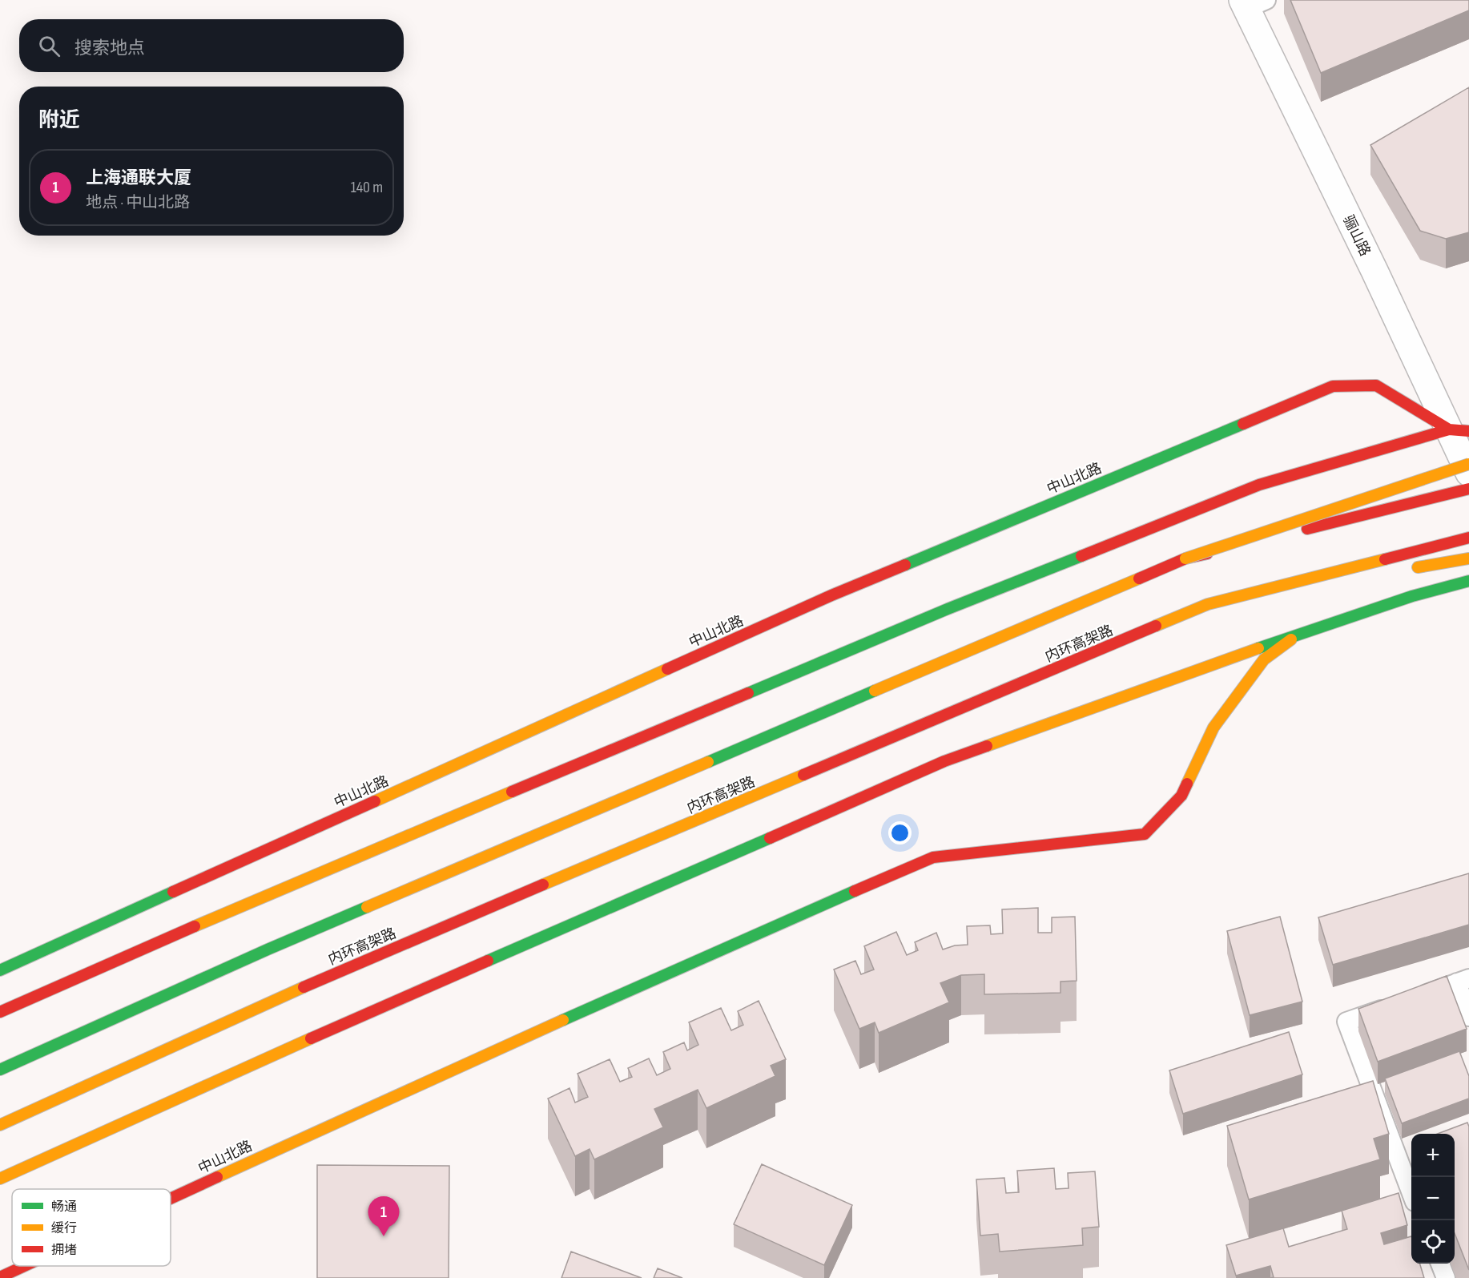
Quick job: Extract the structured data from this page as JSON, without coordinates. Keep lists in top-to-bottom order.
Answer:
{
  "streets": {
    "main road": ["中山北路", "内环高架路"],
    "street": ["骊山路"]
  },
  "crossings": [
    ["骊山路", "中山北路"]
  ],
  "legend": ["畅通", "缓行", "拥堵"],
  "page": {
    "search": "搜索地点",
    "heading": "附近",
    "list": [
      {
        "mark": "1",
        "name": "上海通联大厦",
        "note": "地点 · 中山北路",
        "value": "140 m"
      }
    ],
    "map_buttons": ["+", "−"],
    "pins": "1"
  }
}
